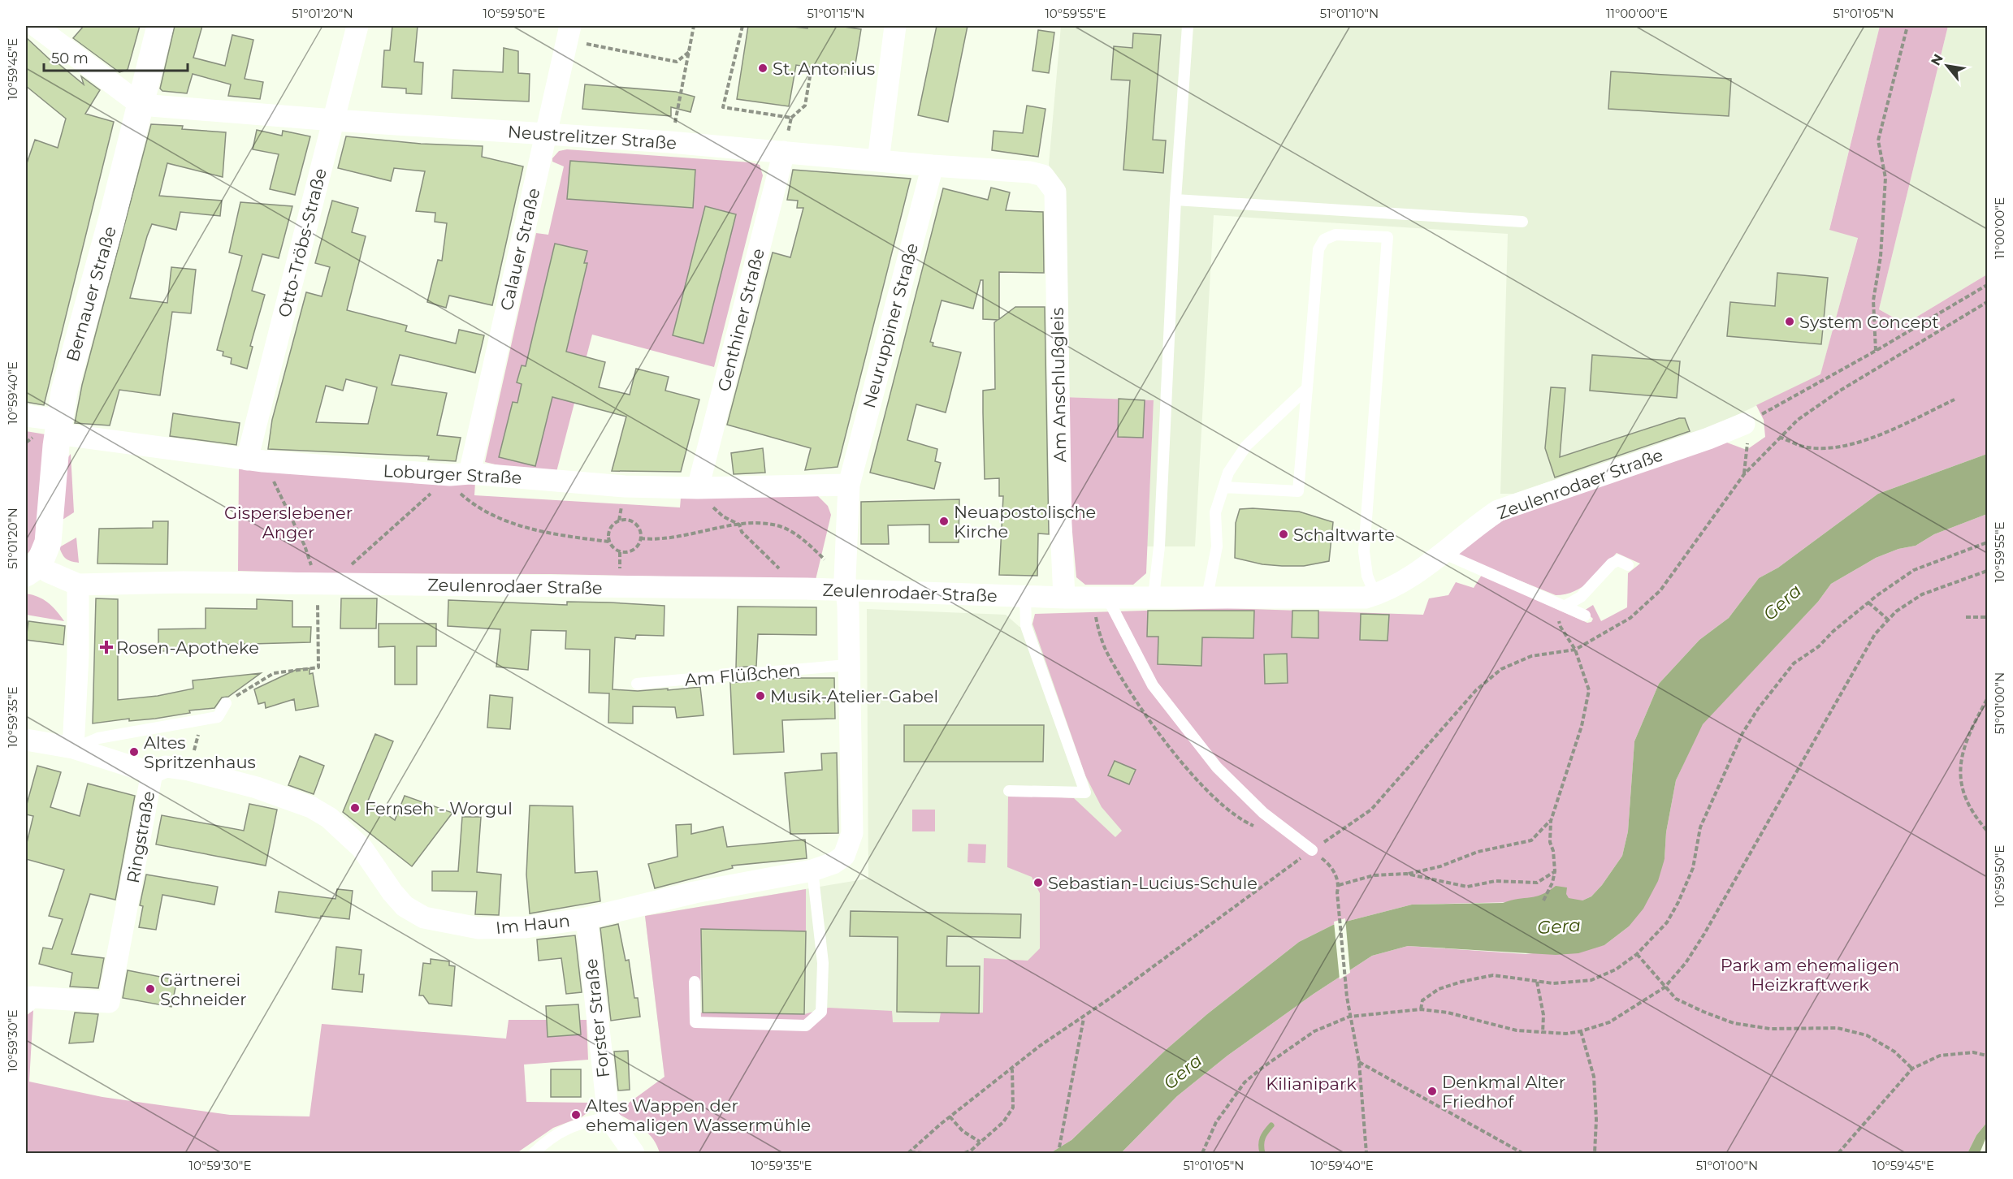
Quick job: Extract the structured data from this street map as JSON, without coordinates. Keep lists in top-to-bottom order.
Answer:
{
  "streets": {
    "street": [
      "Neustrelitzer Straße",
      "Otto-Tröbs-Straße",
      "Calauer Straße",
      "Bernauer Straße",
      "Genthiner Straße",
      "Neuruppiner Straße",
      "Am Anschlußgleis",
      "Loburger Straße",
      "Zeulenrodaer Straße",
      "Ringstraße",
      "Im Haun",
      "Forster Straße"
    ],
    "lane": ["Am Flüßchen"]
  },
  "crossings": [
    ["Neustrelitzer Straße", "Otto-Tröbs-Straße"],
    ["Neustrelitzer Straße", "Calauer Straße"],
    ["Neustrelitzer Straße", "Bernauer Straße"],
    ["Neustrelitzer Straße", "Genthiner Straße"],
    ["Neustrelitzer Straße", "Neuruppiner Straße"],
    ["Neustrelitzer Straße", "Am Anschlußgleis"],
    ["Otto-Tröbs-Straße", "Loburger Straße"],
    ["Calauer Straße", "Loburger Straße"],
    ["Bernauer Straße", "Loburger Straße"],
    ["Bernauer Straße", "Zeulenrodaer Straße"],
    ["Genthiner Straße", "Loburger Straße"],
    ["Neuruppiner Straße", "Loburger Straße"],
    ["Am Anschlußgleis", "Zeulenrodaer Straße"],
    ["Am Flüßchen", "Im Haun"],
    ["Ringstraße", "Im Haun"],
    ["Im Haun", "Forster Straße"]
  ],
  "water": ["Gera"],
  "parks": ["Gisperslebener Anger", "Park am ehemaligen Heizkraftwerk", "Kilianipark"],
  "places": {
    "other": [
      "St. Antonius",
      "System Concept",
      "Neuapostolische Kirche",
      "Schaltwarte",
      "Musik-Atelier-Gabel",
      "Altes Spritzenhaus",
      "Fernseh - Worgul",
      "Sebastian-Lucius-Schule",
      "Gärtnerei Schneider",
      "Denkmal Alter Friedhof",
      "Altes Wappen der ehemaligen Wassermühle"
    ],
    "health": ["Rosen-Apotheke"]
  },
  "scale_bar": "50 m",
  "north": "top left",
  "coordinates": [
    "51°01'20\"N",
    "10°59'50\"E",
    "51°01'15\"N",
    "10°59'55\"E",
    "51°01'10\"N",
    "11°00'00\"E",
    "51°01'05\"N",
    "10°59'45\"E",
    "10°59'40\"E",
    "51°01'00\"N",
    "10°59'35\"E",
    "10°59'30\"E"
  ]
}
